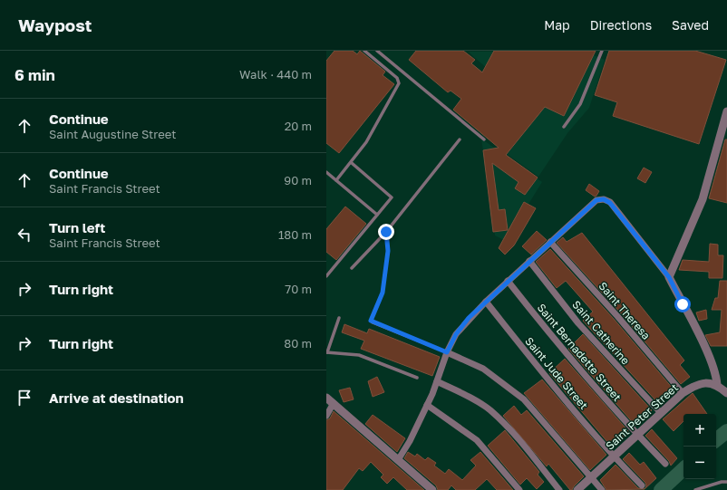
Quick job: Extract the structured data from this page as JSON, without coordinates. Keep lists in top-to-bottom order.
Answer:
{
  "streets": {
    "street": [
      "Saint Theresa",
      "Saint Catherine",
      "Saint Bernadette Street",
      "Saint Jude Street",
      "Saint Peter Street"
    ]
  },
  "crossings": [
    ["Saint Theresa", "Saint Peter Street"],
    ["Saint Catherine", "Saint Peter Street"],
    ["Saint Bernadette Street", "Saint Peter Street"],
    ["Saint Jude Street", "Saint Peter Street"]
  ],
  "page": {
    "header": "Waypost",
    "nav": ["Map", "Directions", "Saved"],
    "heading": ["6 min", "Walk · 440 m"],
    "list": [
      ["Continue", "Saint Augustine Street", "20 m"],
      ["Continue", "Saint Francis Street", "90 m"],
      ["Turn left", "Saint Francis Street", "180 m"],
      ["Turn right", "70 m"],
      ["Turn right", "80 m"],
      "Arrive at destination"
    ],
    "map_buttons": ["+", "−"]
  }
}
